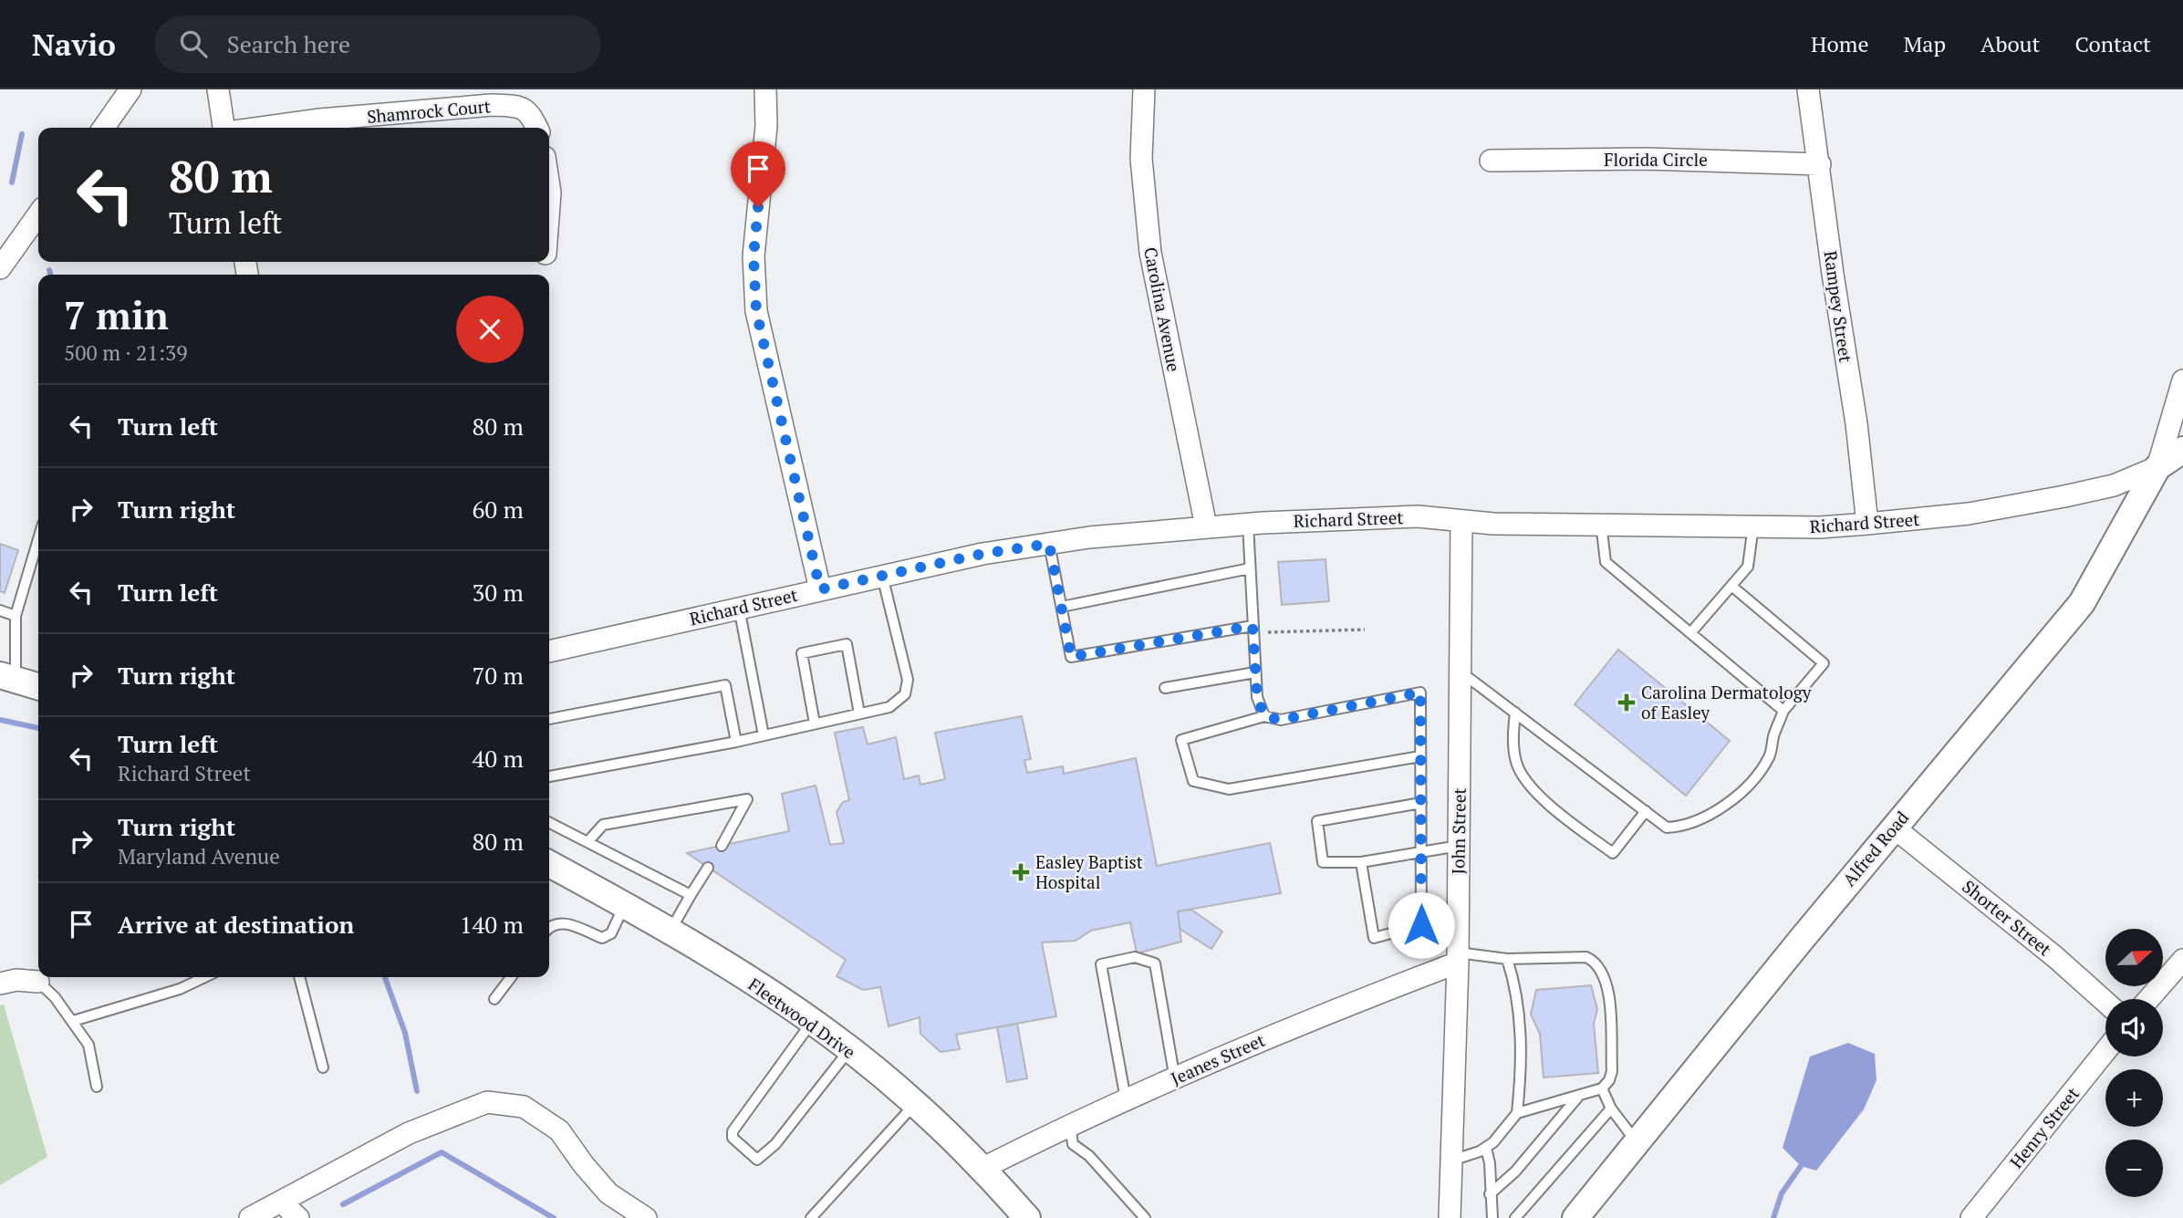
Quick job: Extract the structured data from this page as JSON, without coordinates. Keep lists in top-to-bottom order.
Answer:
{
  "streets": {
    "street": [
      "Shamrock Court",
      "Florida Circle",
      "Rampey Street",
      "Carolina Avenue",
      "Richard Street",
      "John Street",
      "Alfred Road",
      "Shorter Street",
      "Fleetwood Drive",
      "Jeanes Street",
      "Henry Street"
    ]
  },
  "crossings": [
    ["Florida Circle", "Rampey Street"],
    ["Rampey Street", "Richard Street"],
    ["Carolina Avenue", "Richard Street"],
    ["Richard Street", "John Street"],
    ["Richard Street", "Alfred Road"],
    ["John Street", "Jeanes Street"],
    ["Alfred Road", "Shorter Street"],
    ["Fleetwood Drive", "Jeanes Street"]
  ],
  "places": {
    "health": ["Carolina Dermatology of Easley", "Easley Baptist Hospital"]
  },
  "north": "right",
  "page": {
    "header": "Navio",
    "search": "Search here",
    "nav": [
      "Home",
      "Map",
      "About",
      "Contact"
    ],
    "turn": ["80 m", "Turn left"],
    "heading": ["7 min", "500 m · 21:39"],
    "list": [
      {
        "name": "Turn left",
        "value": "80 m"
      },
      {
        "name": "Turn right",
        "value": "60 m"
      },
      {
        "name": "Turn left",
        "value": "30 m"
      },
      {
        "name": "Turn right",
        "value": "70 m"
      },
      {
        "name": "Turn left",
        "note": "Richard Street",
        "value": "40 m"
      },
      {
        "name": "Turn right",
        "note": "Maryland Avenue",
        "value": "80 m"
      },
      {
        "name": "Arrive at destination",
        "value": "140 m"
      }
    ],
    "map_buttons": ["+", "−"]
  }
}
